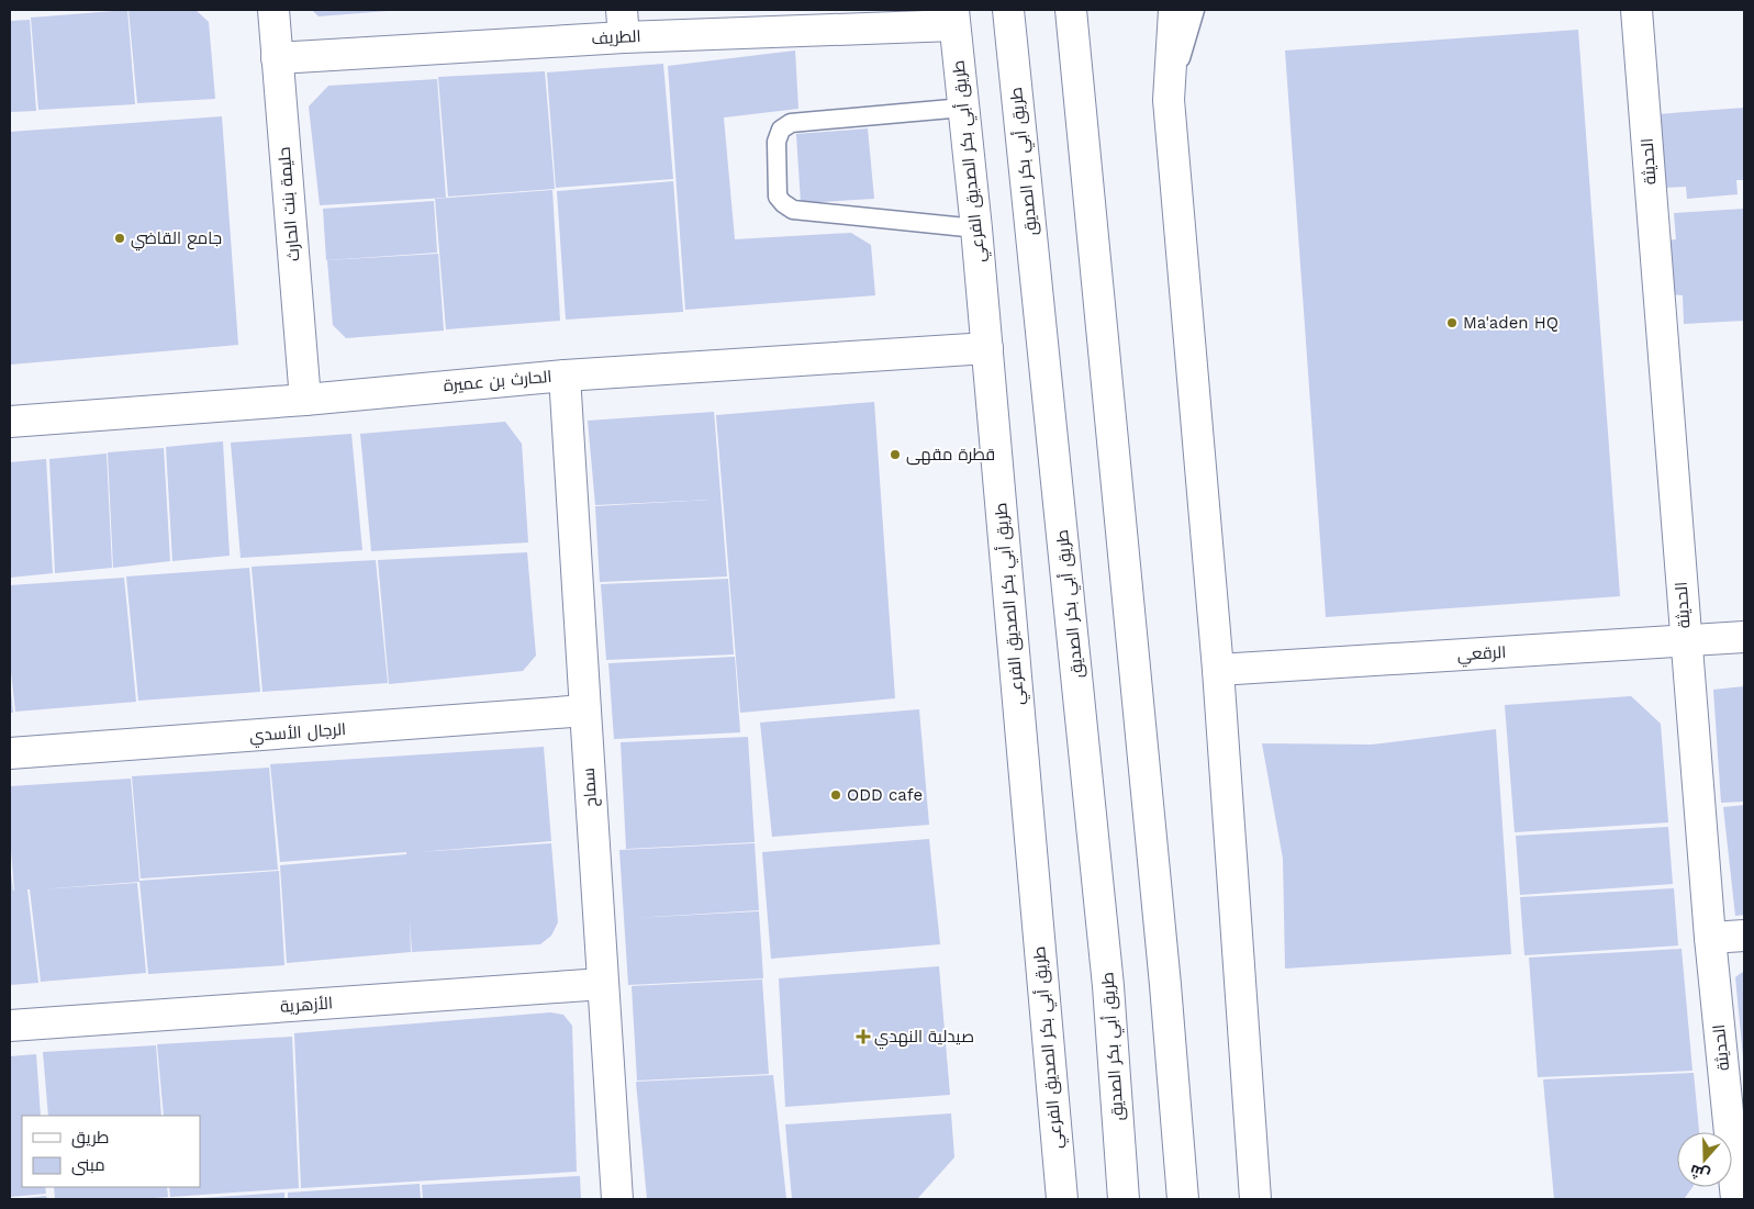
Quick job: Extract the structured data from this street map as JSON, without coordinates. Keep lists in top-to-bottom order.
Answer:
{
  "streets": {
    "street": [
      "الطريف",
      "طريق أبي بكر الصديق الفرعي",
      "طريق أبي بكر الصديق",
      "الحديثة",
      "حليمة بنت الحارث",
      "الحارث بن عميرة",
      "الرقعي",
      "الرجال الأسدي",
      "سماح",
      "الأزهرية"
    ]
  },
  "crossings": [
    ["الطريف", "طريق أبي بكر الصديق الفرعي"],
    ["الطريف", "حليمة بنت الحارث"],
    ["طريق أبي بكر الصديق الفرعي", "الحارث بن عميرة"],
    ["الحديثة", "الرقعي"],
    ["حليمة بنت الحارث", "الحارث بن عميرة"],
    ["الحارث بن عميرة", "سماح"],
    ["الرجال الأسدي", "سماح"],
    ["سماح", "الأزهرية"]
  ],
  "places": {
    "other": [
      "جامع القاضي",
      "Ma'aden HQ",
      "قطرة مقهى",
      "ODD cafe"
    ],
    "health": ["صيدلية النهدي"]
  },
  "legend": ["طريق", "مبنى"],
  "north": "bottom"
}
